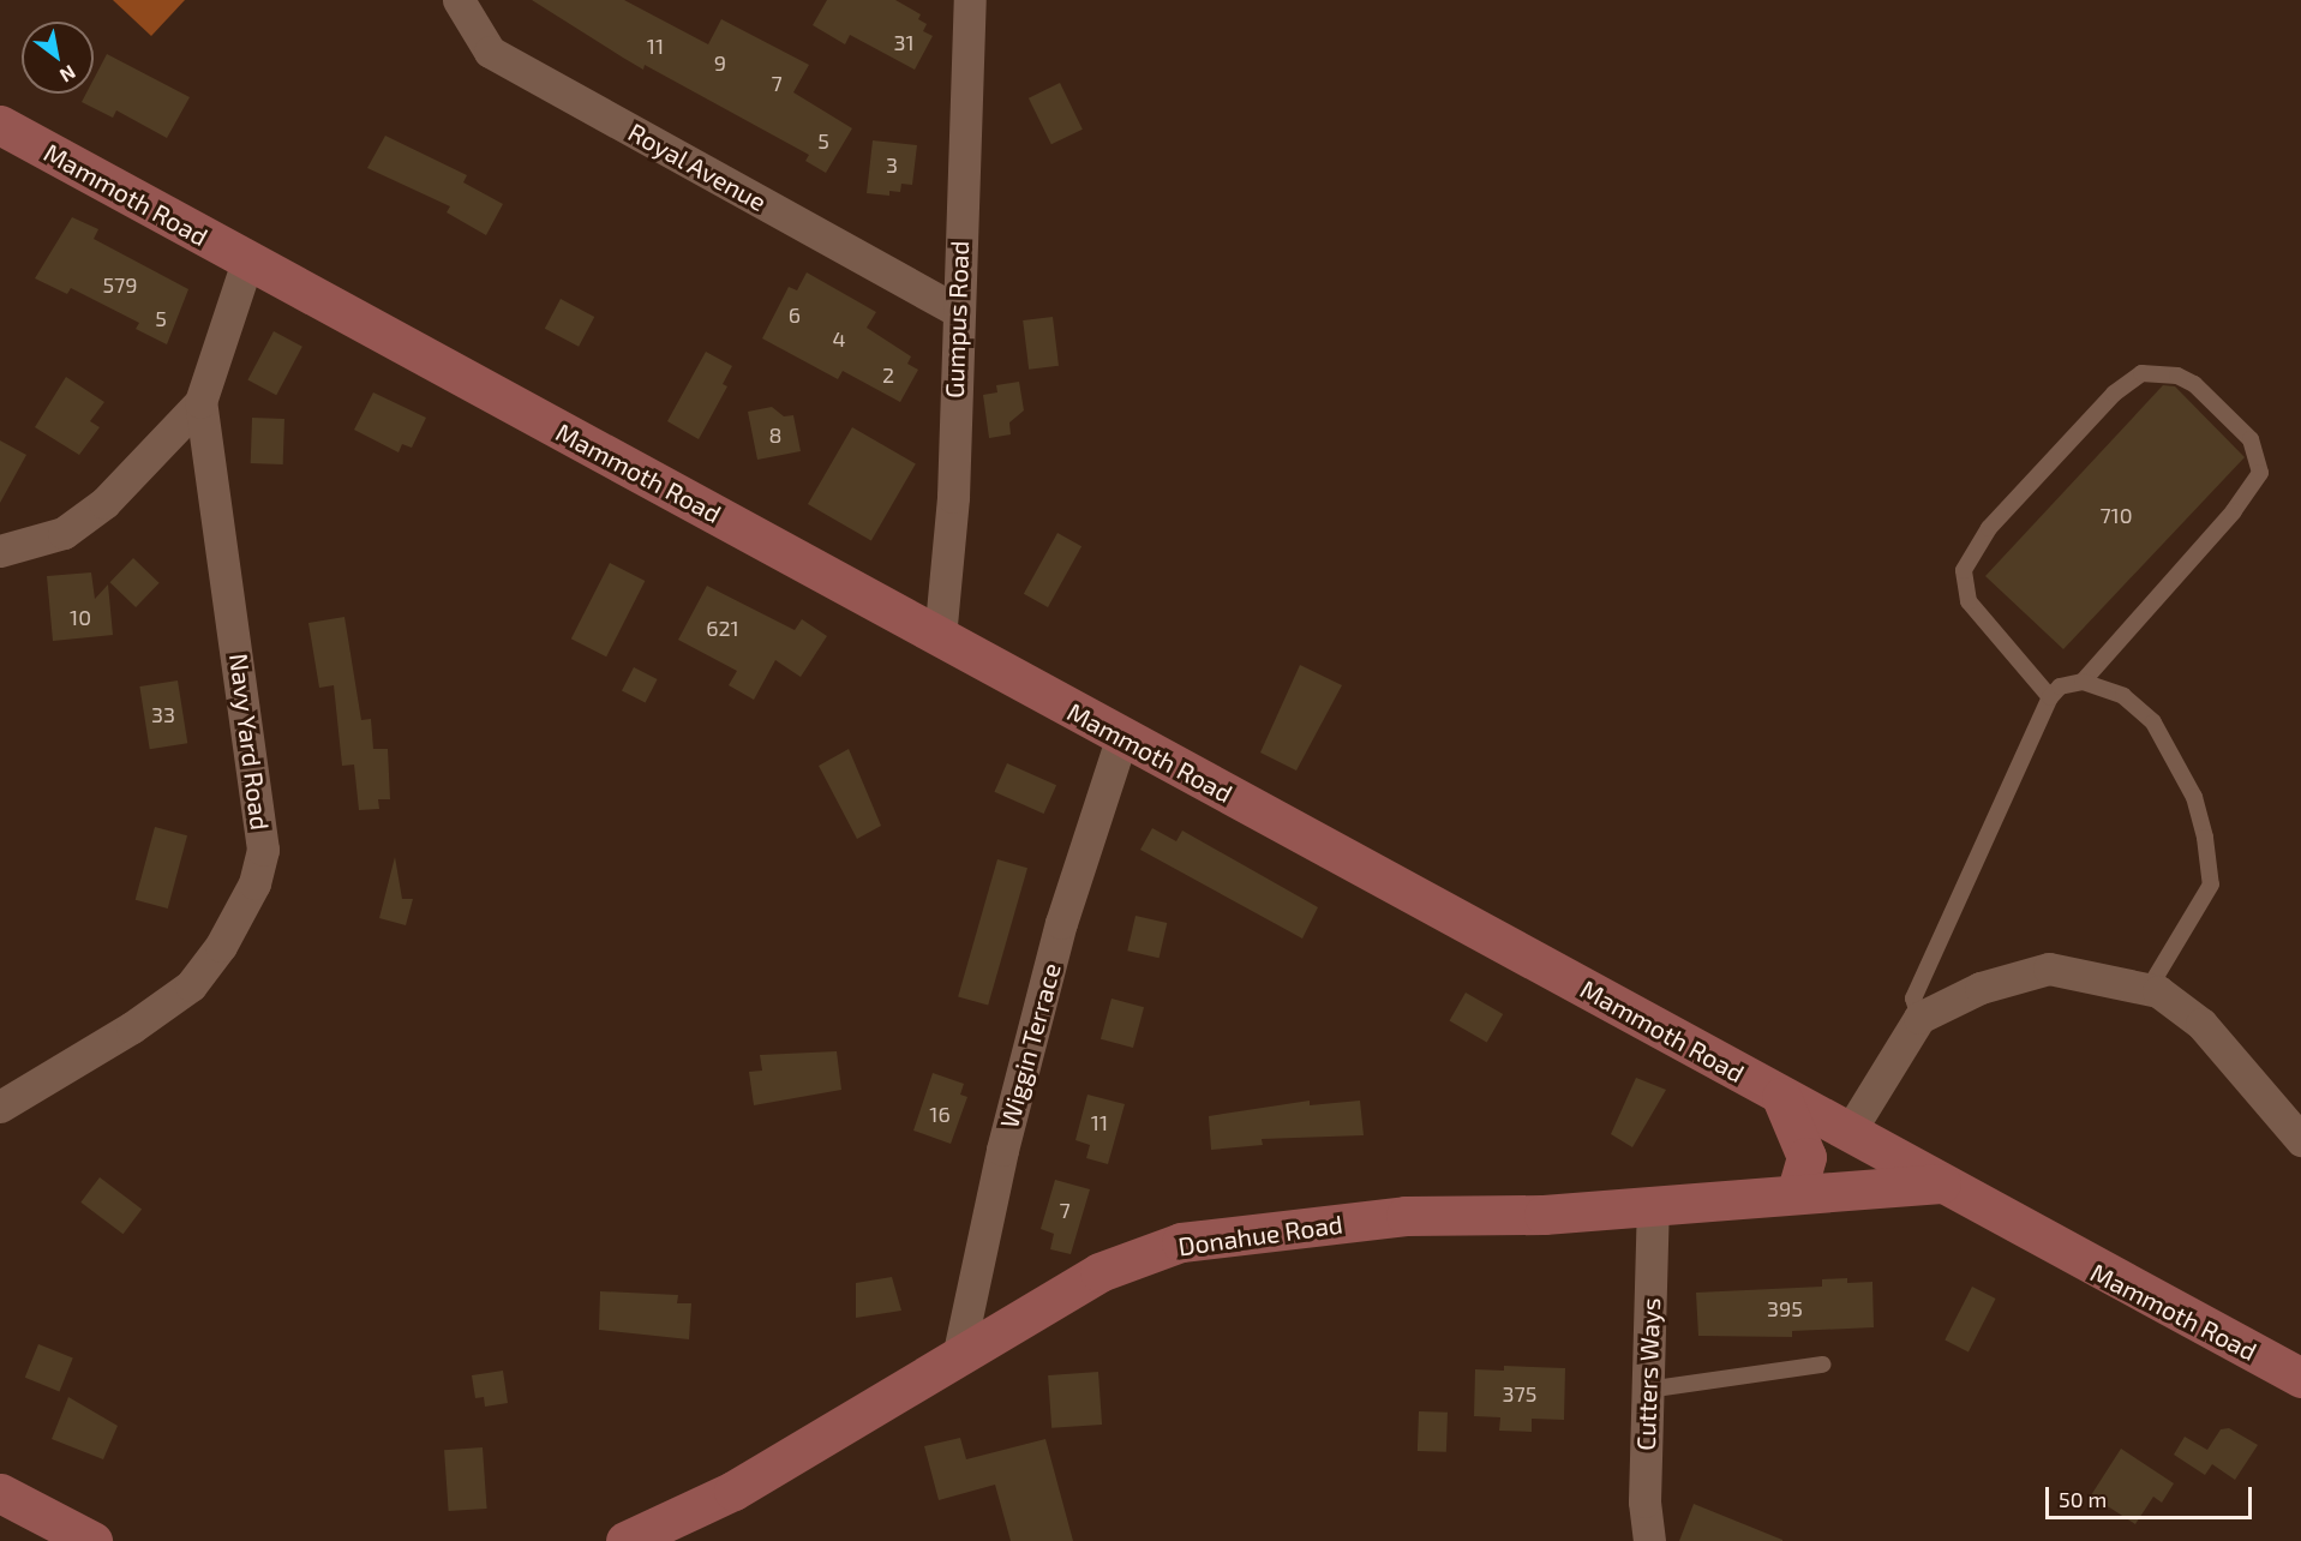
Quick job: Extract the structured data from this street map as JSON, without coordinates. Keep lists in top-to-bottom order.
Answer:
{
  "streets": {
    "main road": ["Mammoth Road", "Donahue Road"],
    "street": [
      "Royal Avenue",
      "Gumpus Road",
      "Navy Yard Road",
      "Wiggin Terrace",
      "Cutters Ways"
    ]
  },
  "crossings": [
    ["Royal Avenue", "Gumpus Road"],
    ["Mammoth Road", "Gumpus Road"],
    ["Mammoth Road", "Navy Yard Road"],
    ["Mammoth Road", "Wiggin Terrace"],
    ["Mammoth Road", "Donahue Road"],
    ["Wiggin Terrace", "Donahue Road"],
    ["Donahue Road", "Cutters Ways"]
  ],
  "house_numbers": [
    "31",
    "11",
    "9",
    "7",
    "5",
    "3",
    "579",
    "6",
    "5",
    "4",
    "2",
    "8",
    "710",
    "10",
    "621",
    "33",
    "16",
    "11",
    "7",
    "395",
    "375"
  ],
  "scale_bar": "50 m",
  "north": "bottom right"
}
